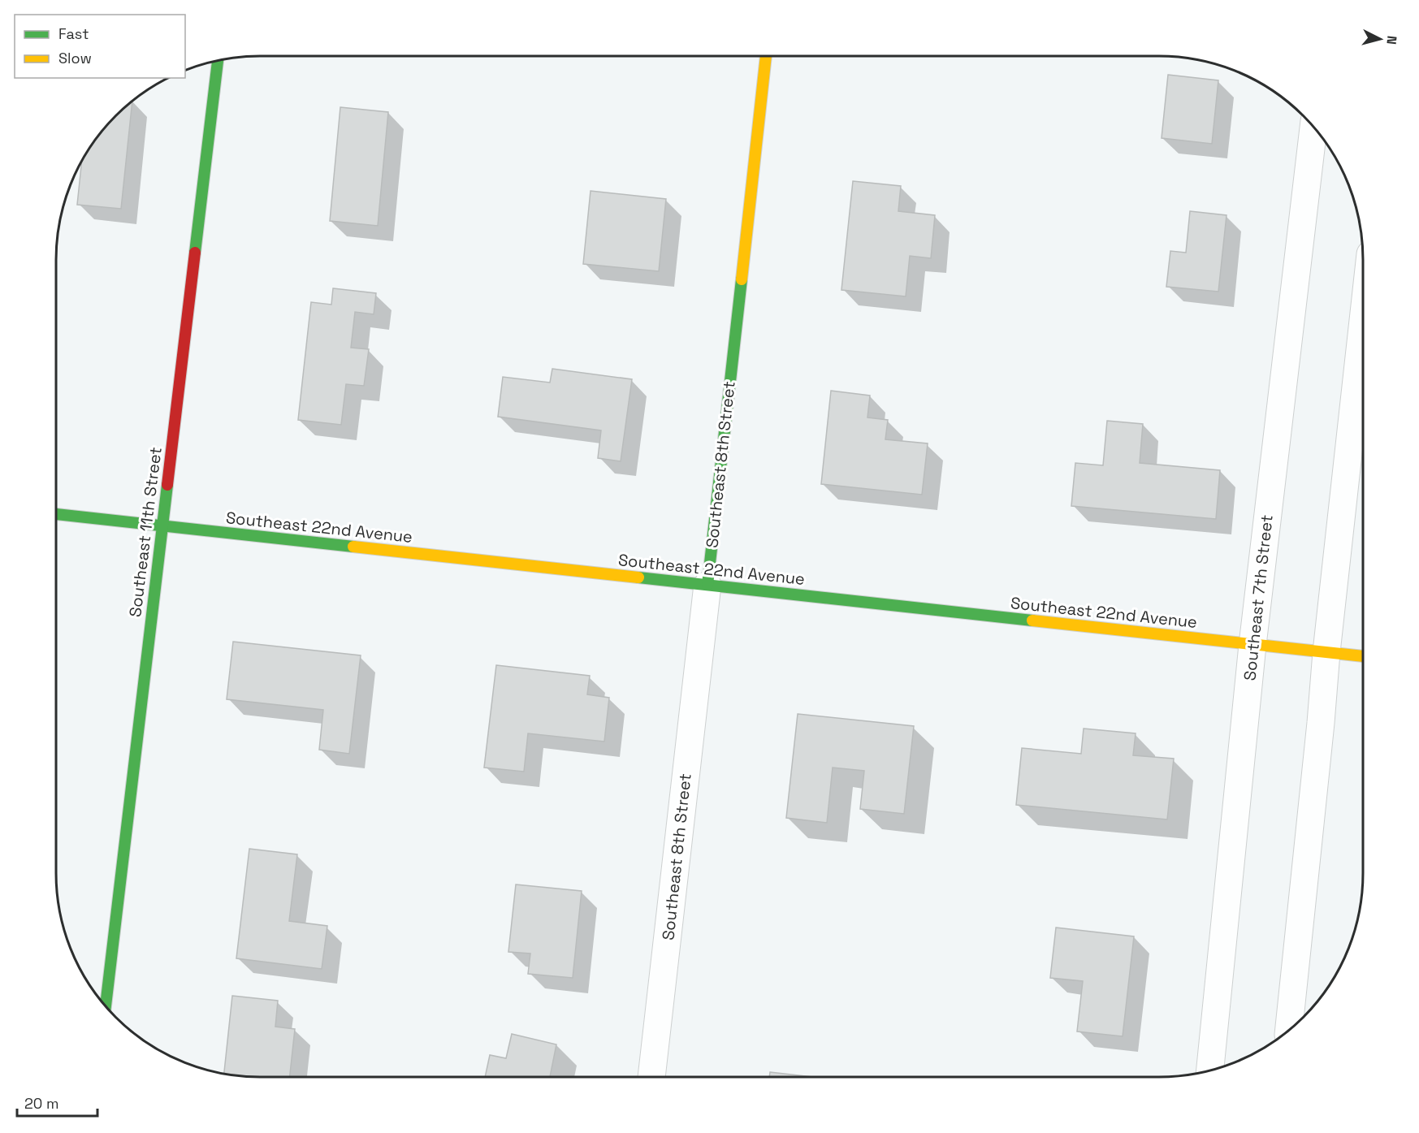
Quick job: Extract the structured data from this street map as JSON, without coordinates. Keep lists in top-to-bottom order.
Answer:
{
  "streets": {
    "street": [
      "Southeast 8th Street",
      "Southeast 22nd Avenue",
      "Southeast 11th Street",
      "Southeast 7th Street"
    ]
  },
  "crossings": [
    ["Southeast 8th Street", "Southeast 22nd Avenue"],
    ["Southeast 22nd Avenue", "Southeast 11th Street"],
    ["Southeast 22nd Avenue", "Southeast 7th Street"]
  ],
  "legend": ["Fast", "Slow"],
  "scale_bar": "20 m",
  "north": "right"
}
